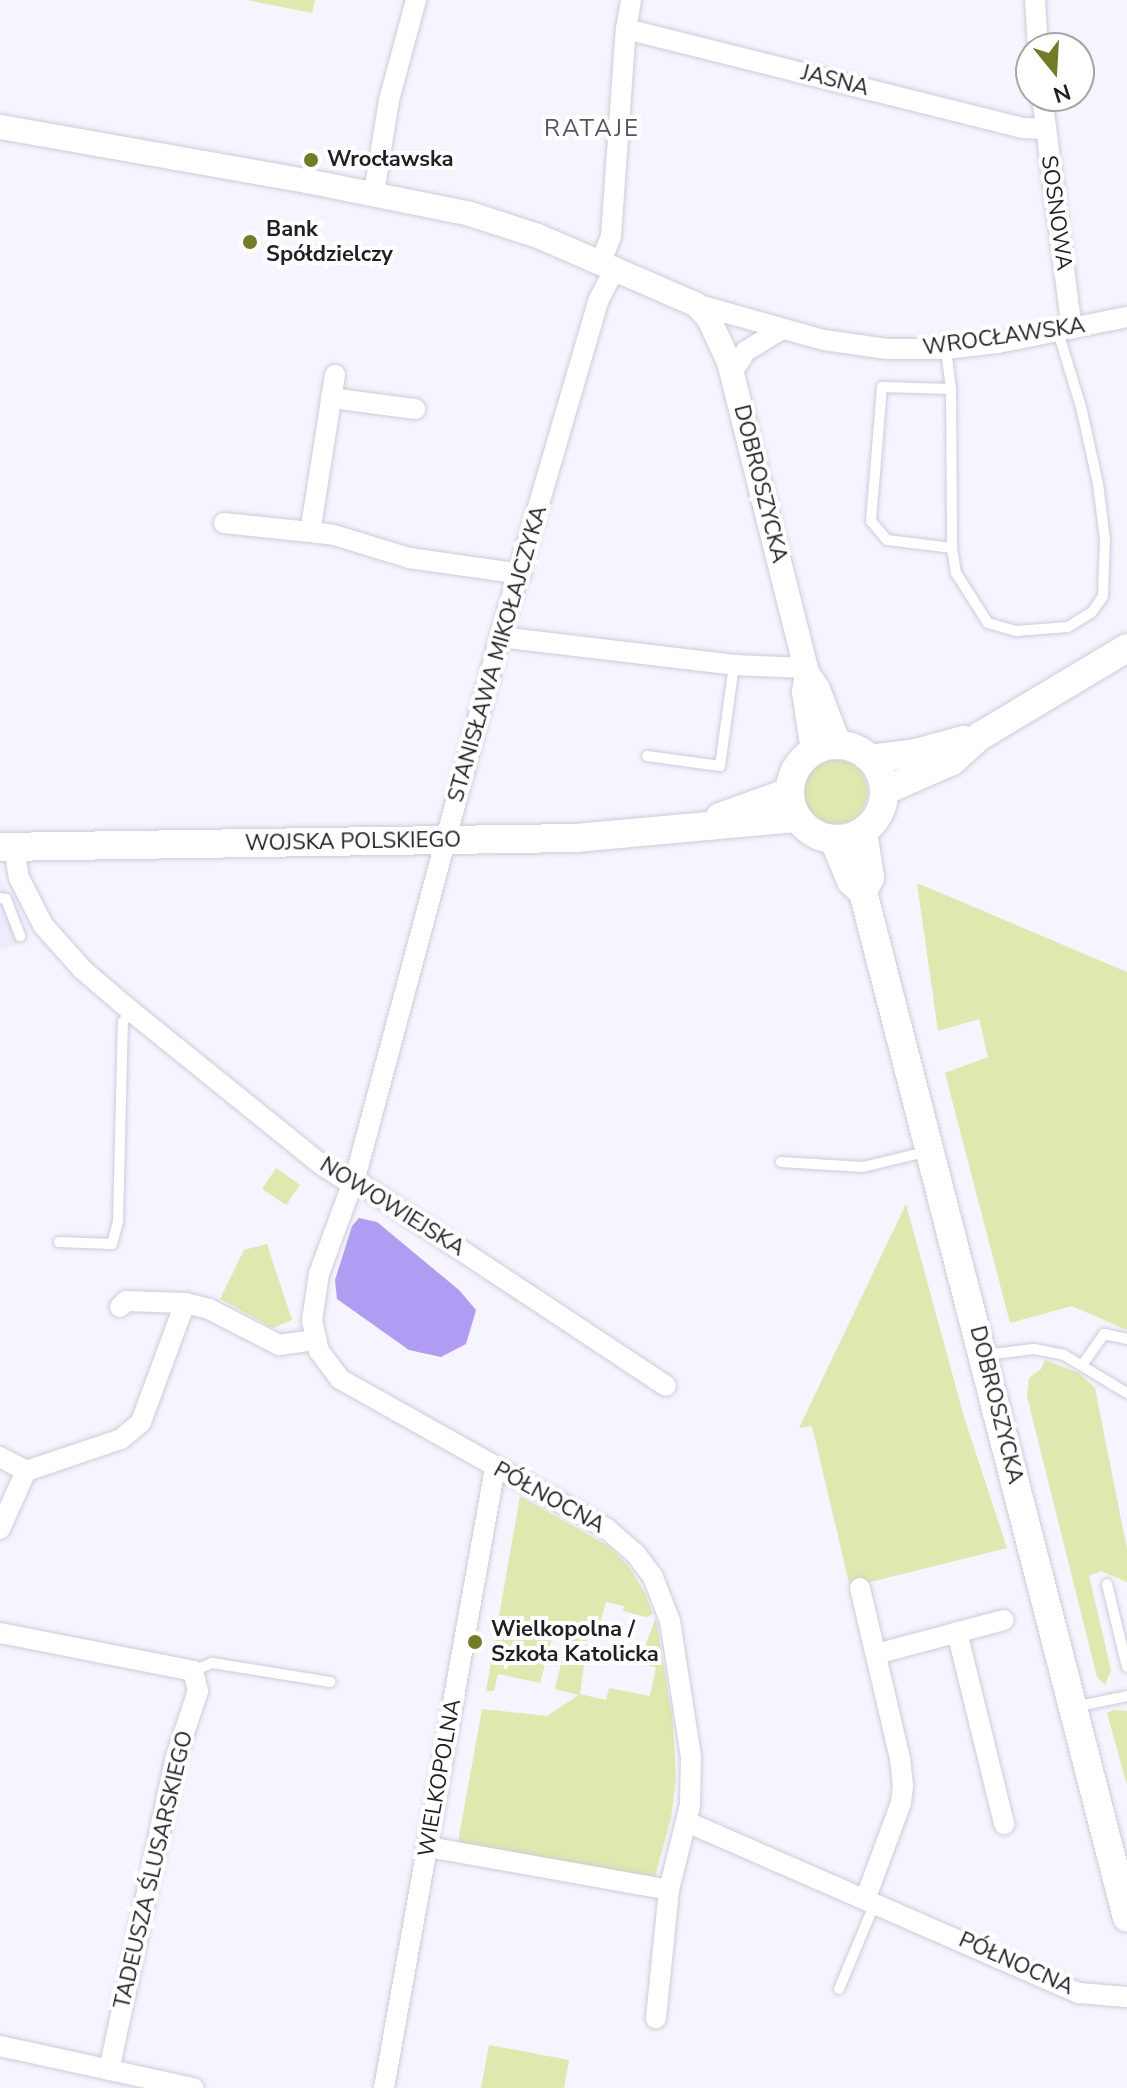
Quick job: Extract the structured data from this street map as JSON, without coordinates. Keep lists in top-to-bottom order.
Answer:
{
  "streets": {
    "main road": ["DOBROSZYCKA", "WOJSKA POLSKIEGO"],
    "street": [
      "JASNA",
      "SOSNOWA",
      "WROCŁAWSKA",
      "STANISŁAWA MIKOŁAJCZYKA",
      "NOWOWIEJSKA",
      "PÓŁNOCNA",
      "WIELKOPOLNA",
      "TADEUSZA ŚLUSARSKIEGO"
    ]
  },
  "crossings": [
    ["JASNA", "SOSNOWA"],
    ["JASNA", "STANISŁAWA MIKOŁAJCZYKA"],
    ["SOSNOWA", "WROCŁAWSKA"],
    ["WROCŁAWSKA", "DOBROSZYCKA"],
    ["WROCŁAWSKA", "STANISŁAWA MIKOŁAJCZYKA"],
    ["DOBROSZYCKA", "WOJSKA POLSKIEGO"],
    ["STANISŁAWA MIKOŁAJCZYKA", "WOJSKA POLSKIEGO"],
    ["STANISŁAWA MIKOŁAJCZYKA", "NOWOWIEJSKA"],
    ["STANISŁAWA MIKOŁAJCZYKA", "PÓŁNOCNA"],
    ["WOJSKA POLSKIEGO", "NOWOWIEJSKA"],
    ["NOWOWIEJSKA", "PÓŁNOCNA"],
    ["PÓŁNOCNA", "WIELKOPOLNA"]
  ],
  "districts": ["RATAJE"],
  "places": ["Wrocławska", "Bank Spółdzielczy", "Wielkopolna / Szkoła Katolicka"],
  "north": "bottom"
}
